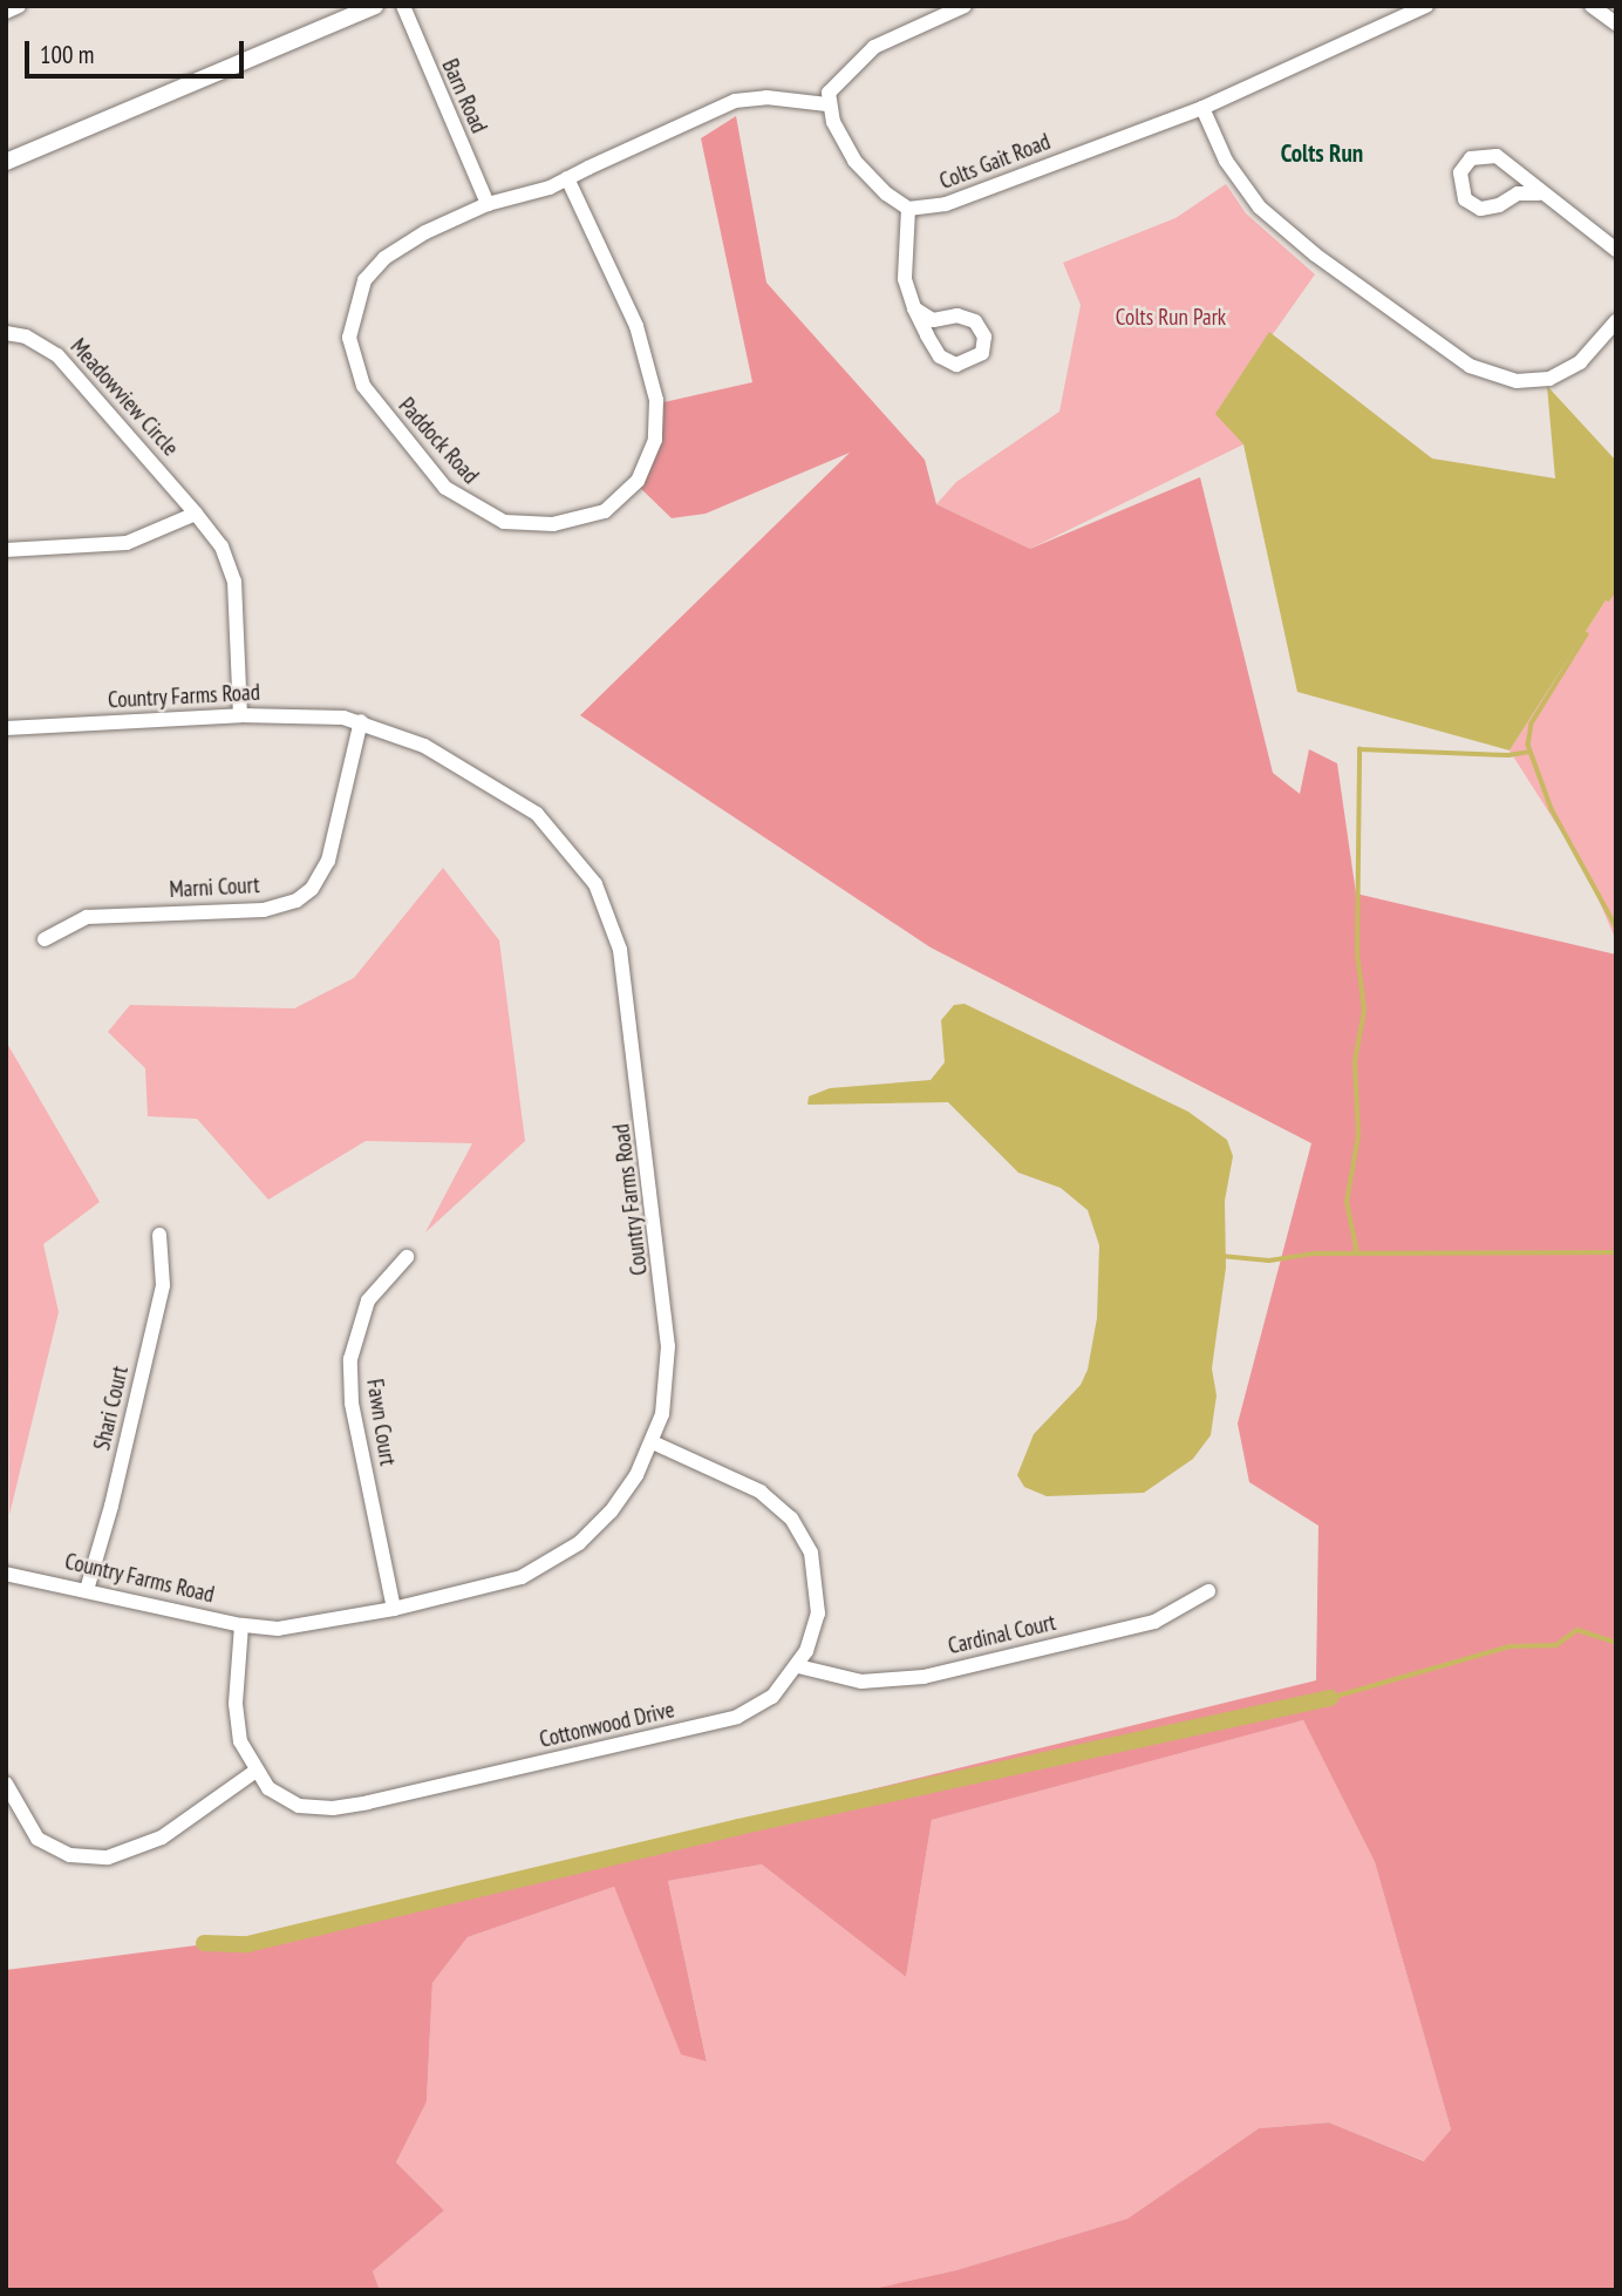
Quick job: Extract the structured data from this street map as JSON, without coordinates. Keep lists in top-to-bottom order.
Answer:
{
  "streets": {
    "street": [
      "Barn Road",
      "Colts Gait Road",
      "Meadowview Circle",
      "Paddock Road",
      "Country Farms Road",
      "Marni Court",
      "Shari Court",
      "Fawn Court",
      "Cardinal Court",
      "Cottonwood Drive"
    ]
  },
  "crossings": [
    ["Barn Road", "Paddock Road"],
    ["Meadowview Circle", "Country Farms Road"],
    ["Country Farms Road", "Marni Court"],
    ["Country Farms Road", "Shari Court"],
    ["Country Farms Road", "Fawn Court"],
    ["Country Farms Road", "Cottonwood Drive"],
    ["Cardinal Court", "Cottonwood Drive"]
  ],
  "districts": ["Colts Run"],
  "parks": ["Colts Run Park"],
  "scale_bar": "100 m"
}
